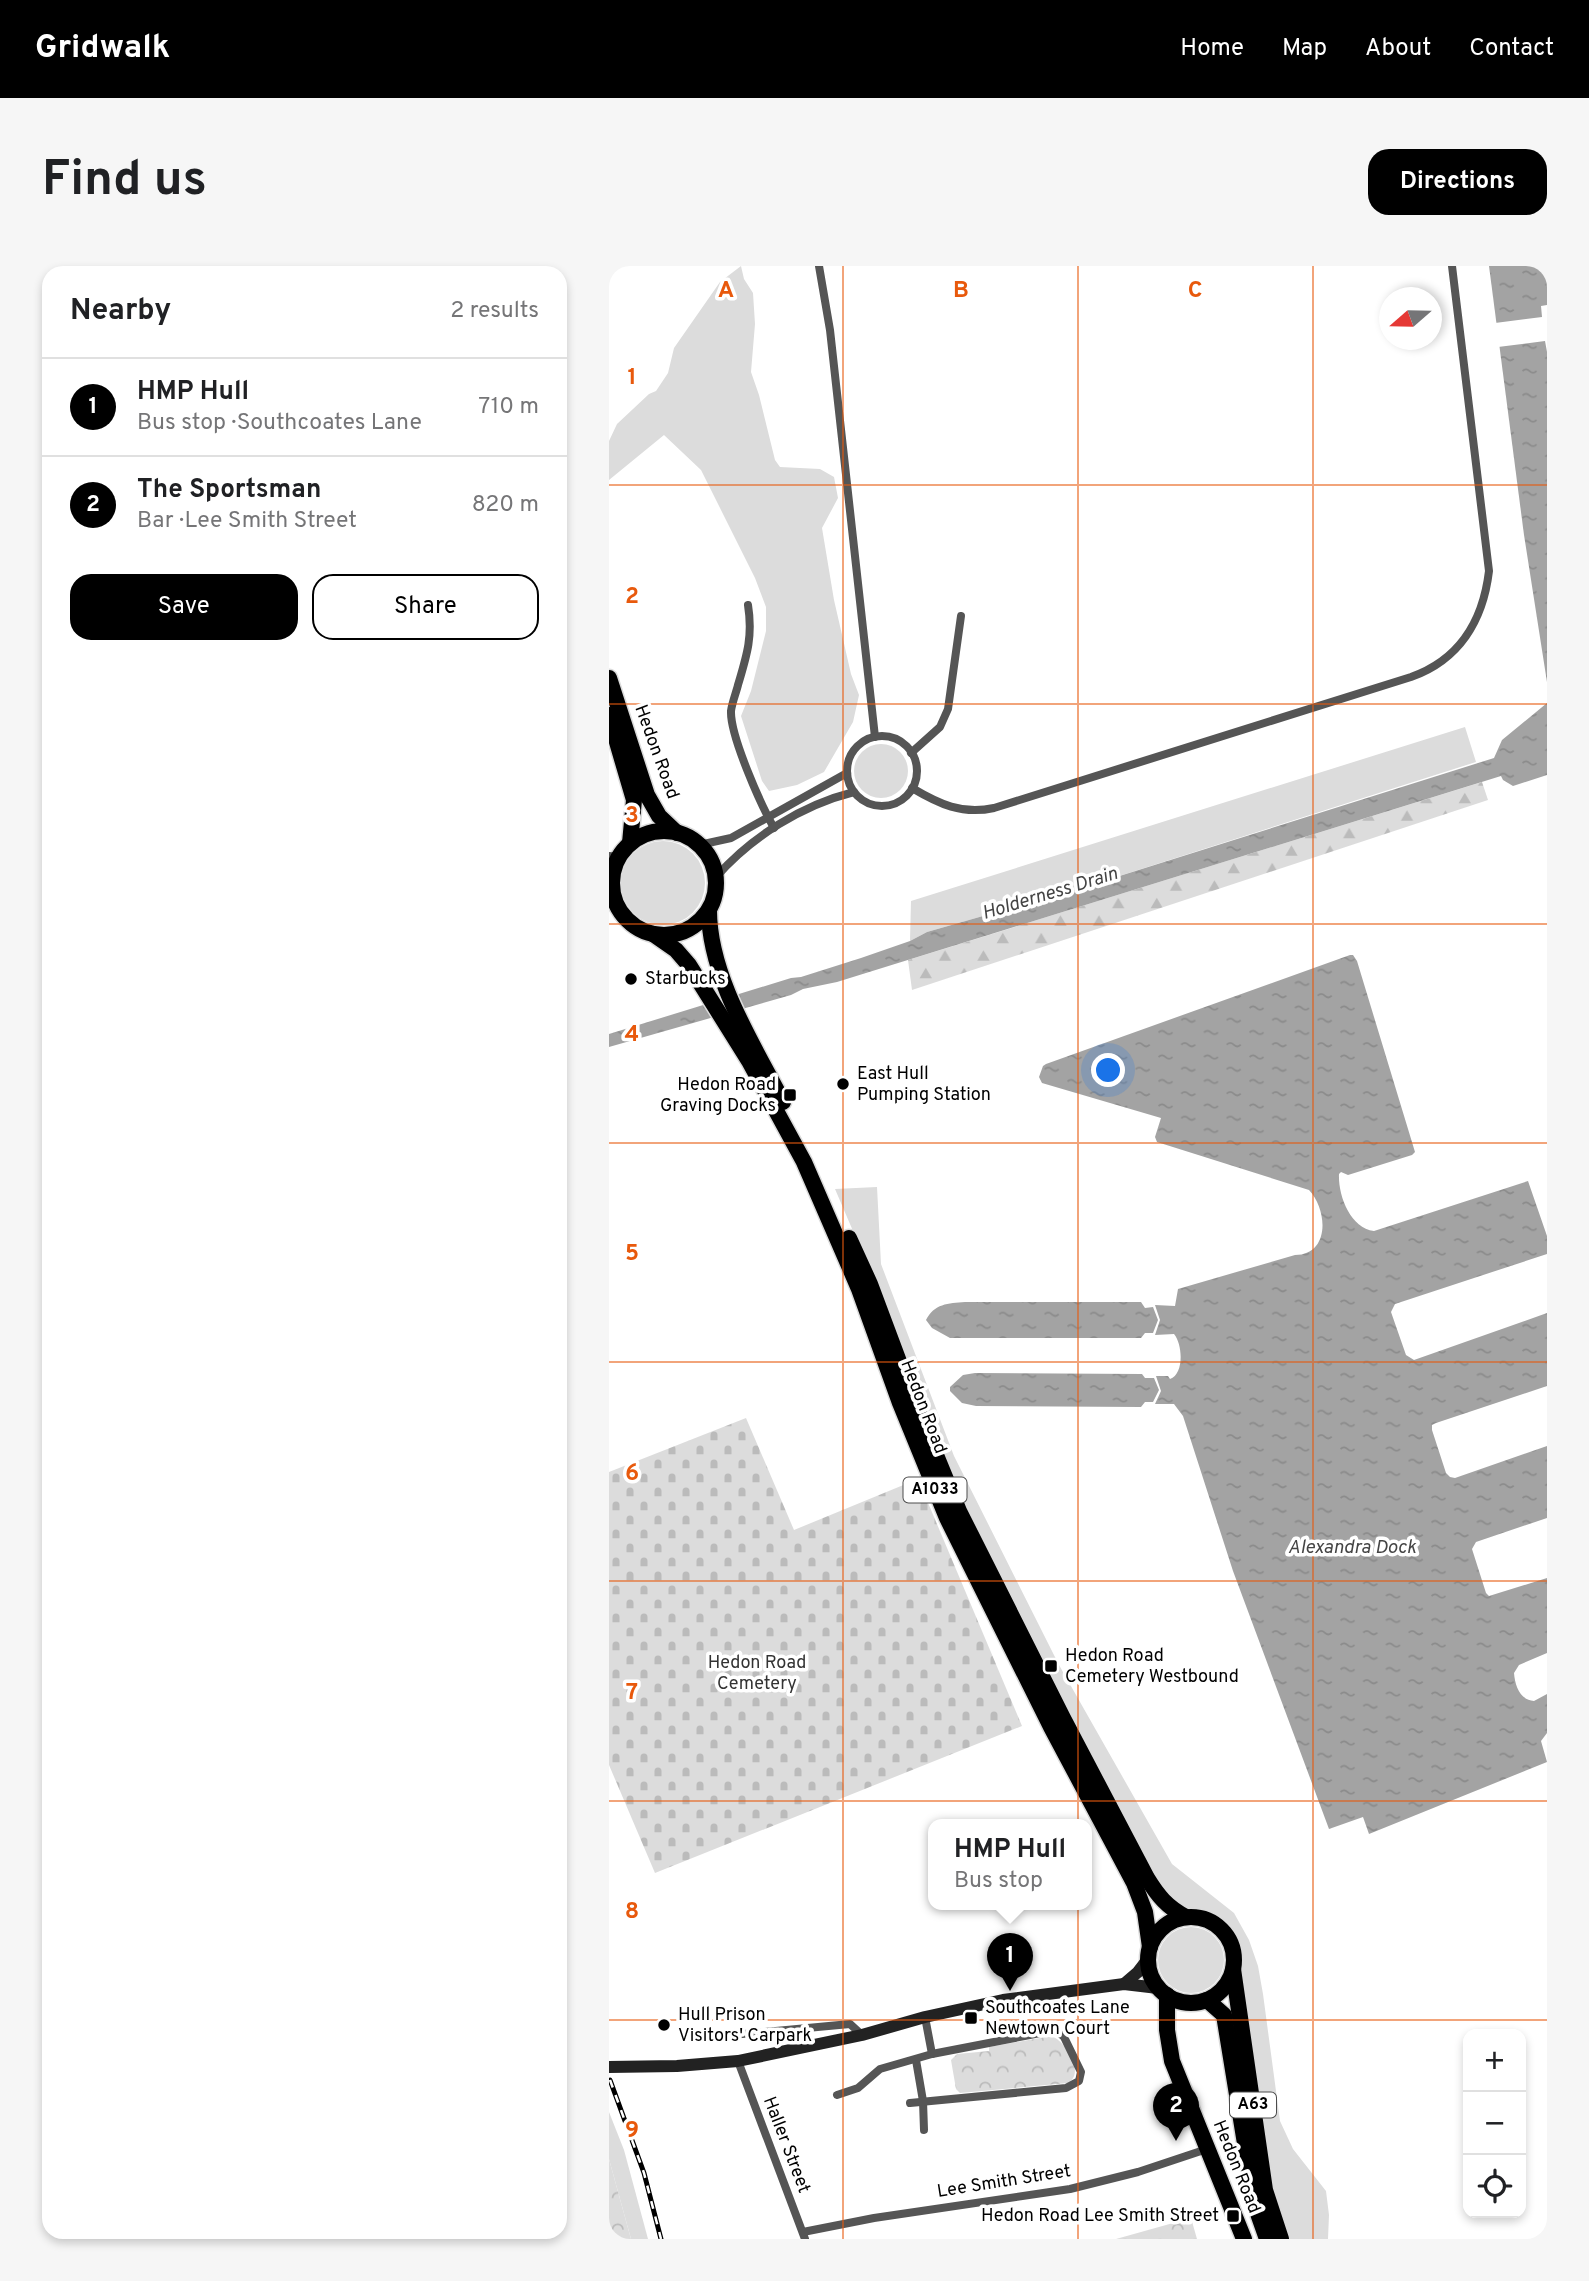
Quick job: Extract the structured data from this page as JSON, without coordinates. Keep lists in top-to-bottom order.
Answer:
{
  "streets": {
    "highway": ["Hedon Road", "A1033", "A63"],
    "street": ["Haller Street", "Lee Smith Street"]
  },
  "crossings": [
    ["Hedon Road", "A1033"],
    ["Hedon Road", "A63"],
    ["Hedon Road", "Lee Smith Street"],
    ["A1033", "A63"],
    ["Haller Street", "Lee Smith Street"]
  ],
  "water": ["Holderness Drain", "Alexandra Dock"],
  "parks": ["Hedon Road Cemetery"],
  "places": {
    "other": ["Starbucks", "East Hull Pumping Station", "Hull Prison Visitors' Carpark"],
    "transit": [
      "Hedon Road Graving Docks",
      "Hedon Road Cemetery Westbound",
      "Southcoates Lane Newtown Court",
      "Hedon Road Lee Smith Street"
    ]
  },
  "north": "left",
  "page": {
    "header": "Gridwalk",
    "nav": [
      "Home",
      "Map",
      "About",
      "Contact"
    ],
    "buttons": [
      "Directions",
      ["Save", "Share"]
    ],
    "title": "Find us",
    "heading": ["Nearby", "2 results"],
    "list": [
      {
        "mark": "1",
        "name": "HMP Hull",
        "note": "Bus stop · Southcoates Lane",
        "value": "710 m"
      },
      {
        "mark": "2",
        "name": "The Sportsman",
        "note": "Bar · Lee Smith Street",
        "value": "820 m"
      }
    ],
    "popup": ["HMP Hull", "Bus stop"],
    "pins": ["1", "2"],
    "map_buttons": ["+", "−"]
  },
  "grid": {
    "columns": ["A", "B", "C"],
    "rows": [
      "1",
      "2",
      "3",
      "4",
      "5",
      "6",
      "7",
      "8",
      "9"
    ]
  }
}
